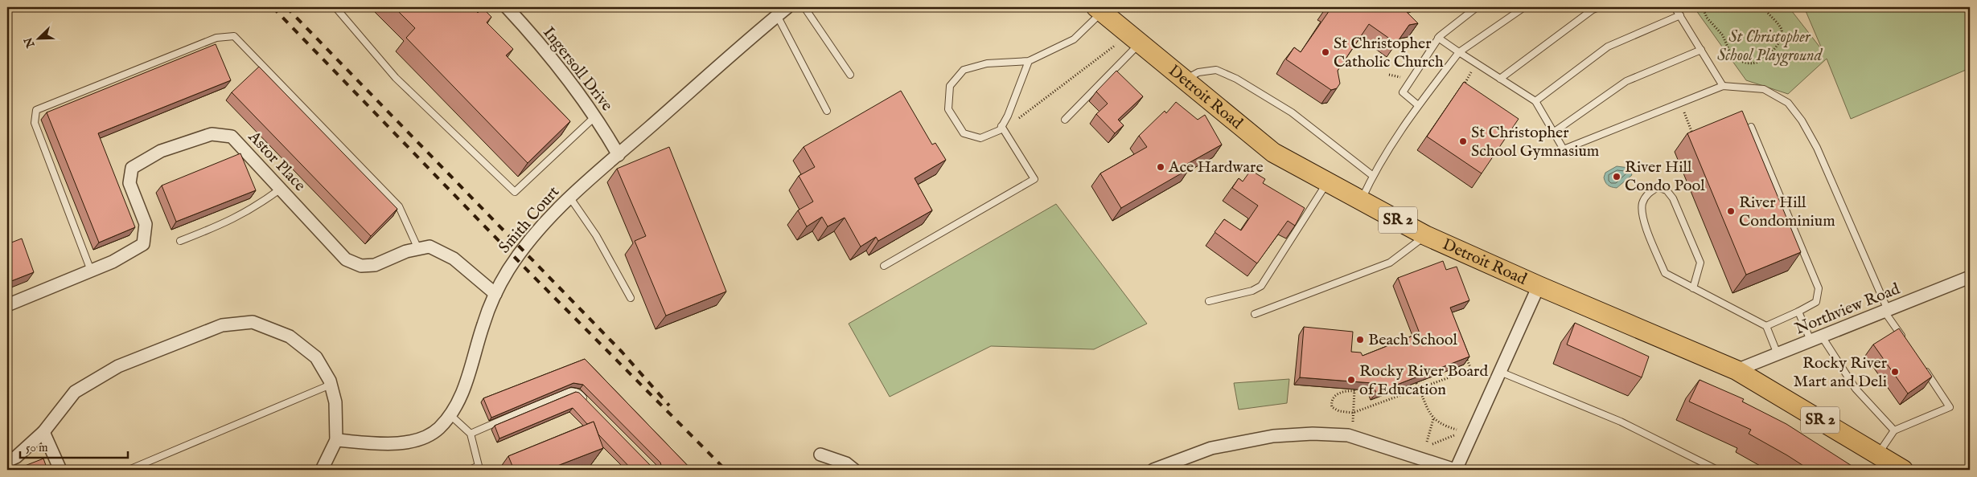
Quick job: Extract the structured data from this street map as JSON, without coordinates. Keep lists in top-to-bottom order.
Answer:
{
  "streets": {
    "main road": ["Detroit Road", "SR 2"],
    "street": [
      "Ingersoll Drive",
      "Astor Place",
      "Smith Court",
      "Northview Road"
    ]
  },
  "crossings": [
    ["Ingersoll Drive", "Smith Court"],
    ["Detroit Road", "Northview Road"],
    ["Astor Place", "Smith Court"]
  ],
  "parks": ["St Christopher School Playground"],
  "places": [
    "St Christopher Catholic Church",
    "St Christopher School Gymnasium",
    "Ace Hardware",
    "River Hill Condo Pool",
    "River Hill Condominium",
    "Beach School",
    "Rocky River Mart and Deli",
    "Rocky River Board of Education"
  ],
  "scale_bar": "50 m",
  "north": "bottom left"
}
